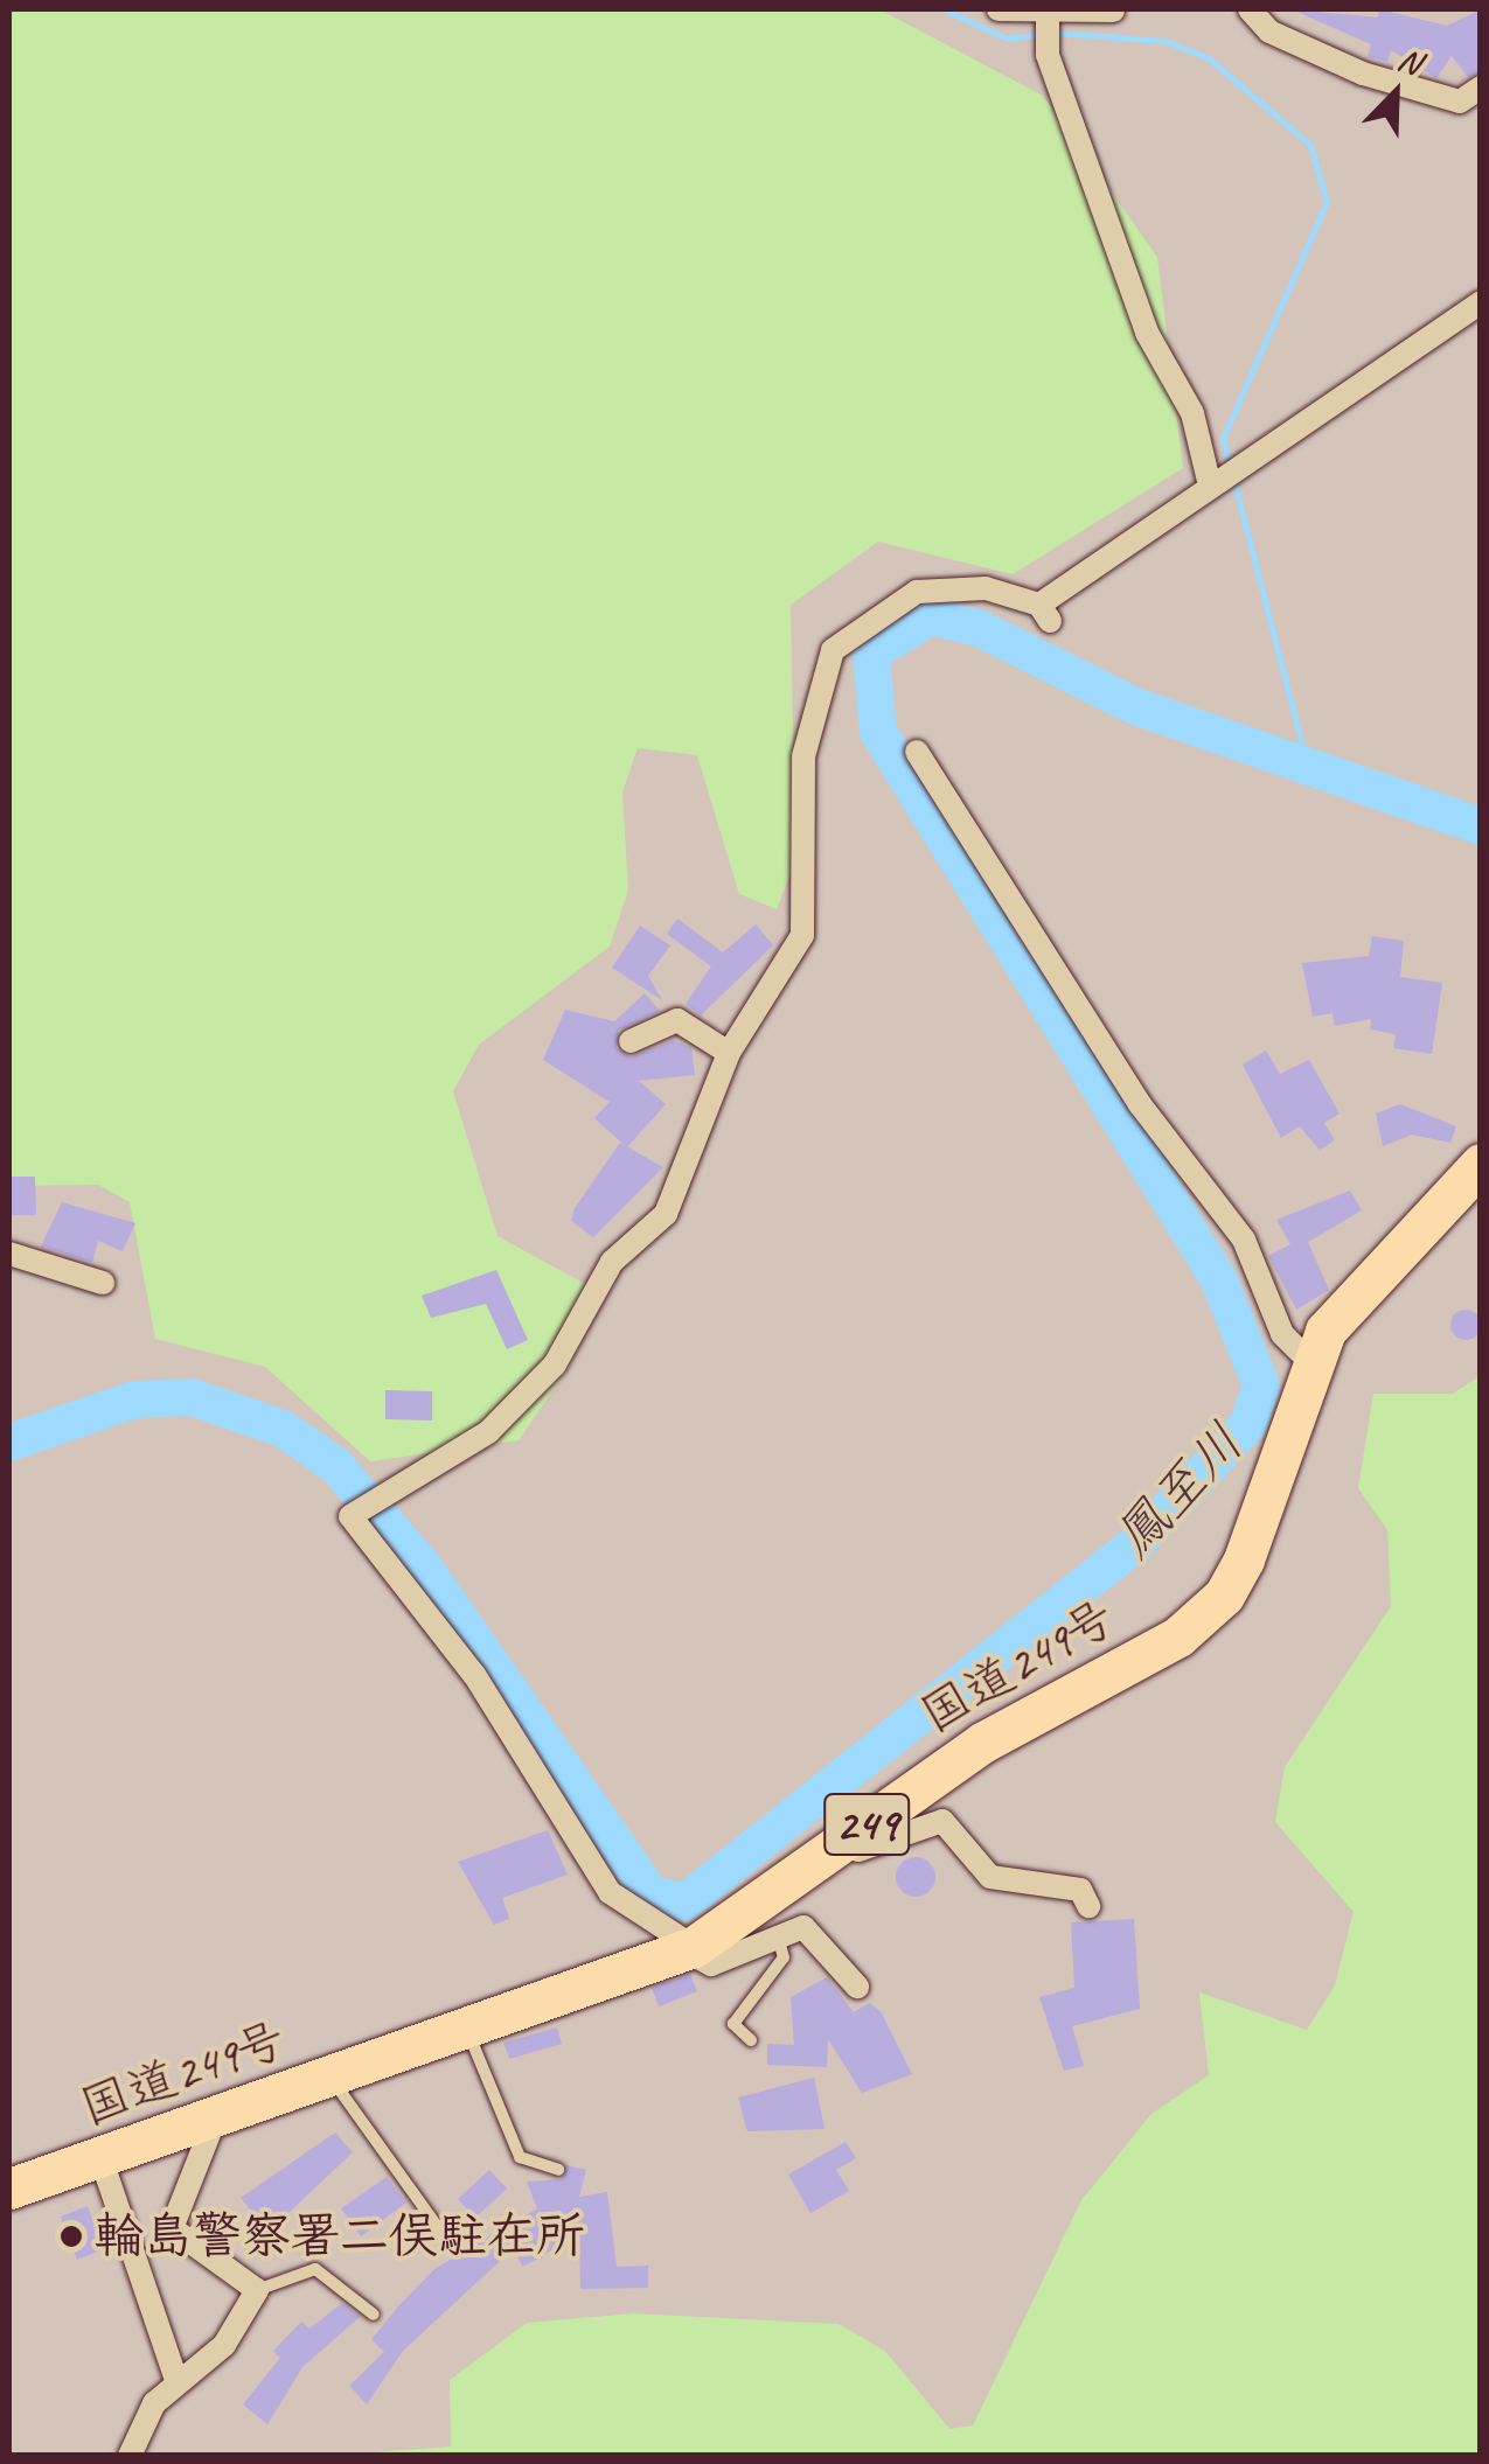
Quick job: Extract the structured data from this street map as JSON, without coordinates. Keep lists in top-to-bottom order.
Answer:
{
  "streets": {
    "highway": ["国道249号", "249"]
  },
  "water": ["鳳至川"],
  "places": ["輪島警察署二俣駐在所"],
  "north": "top right"
}
